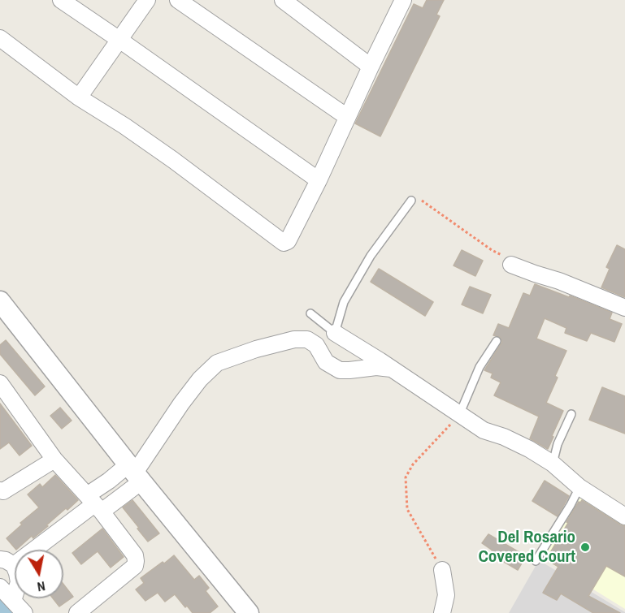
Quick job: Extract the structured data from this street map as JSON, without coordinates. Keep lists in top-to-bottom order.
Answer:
{
  "places": ["Del Rosario Covered Court"],
  "north": "bottom"
}
